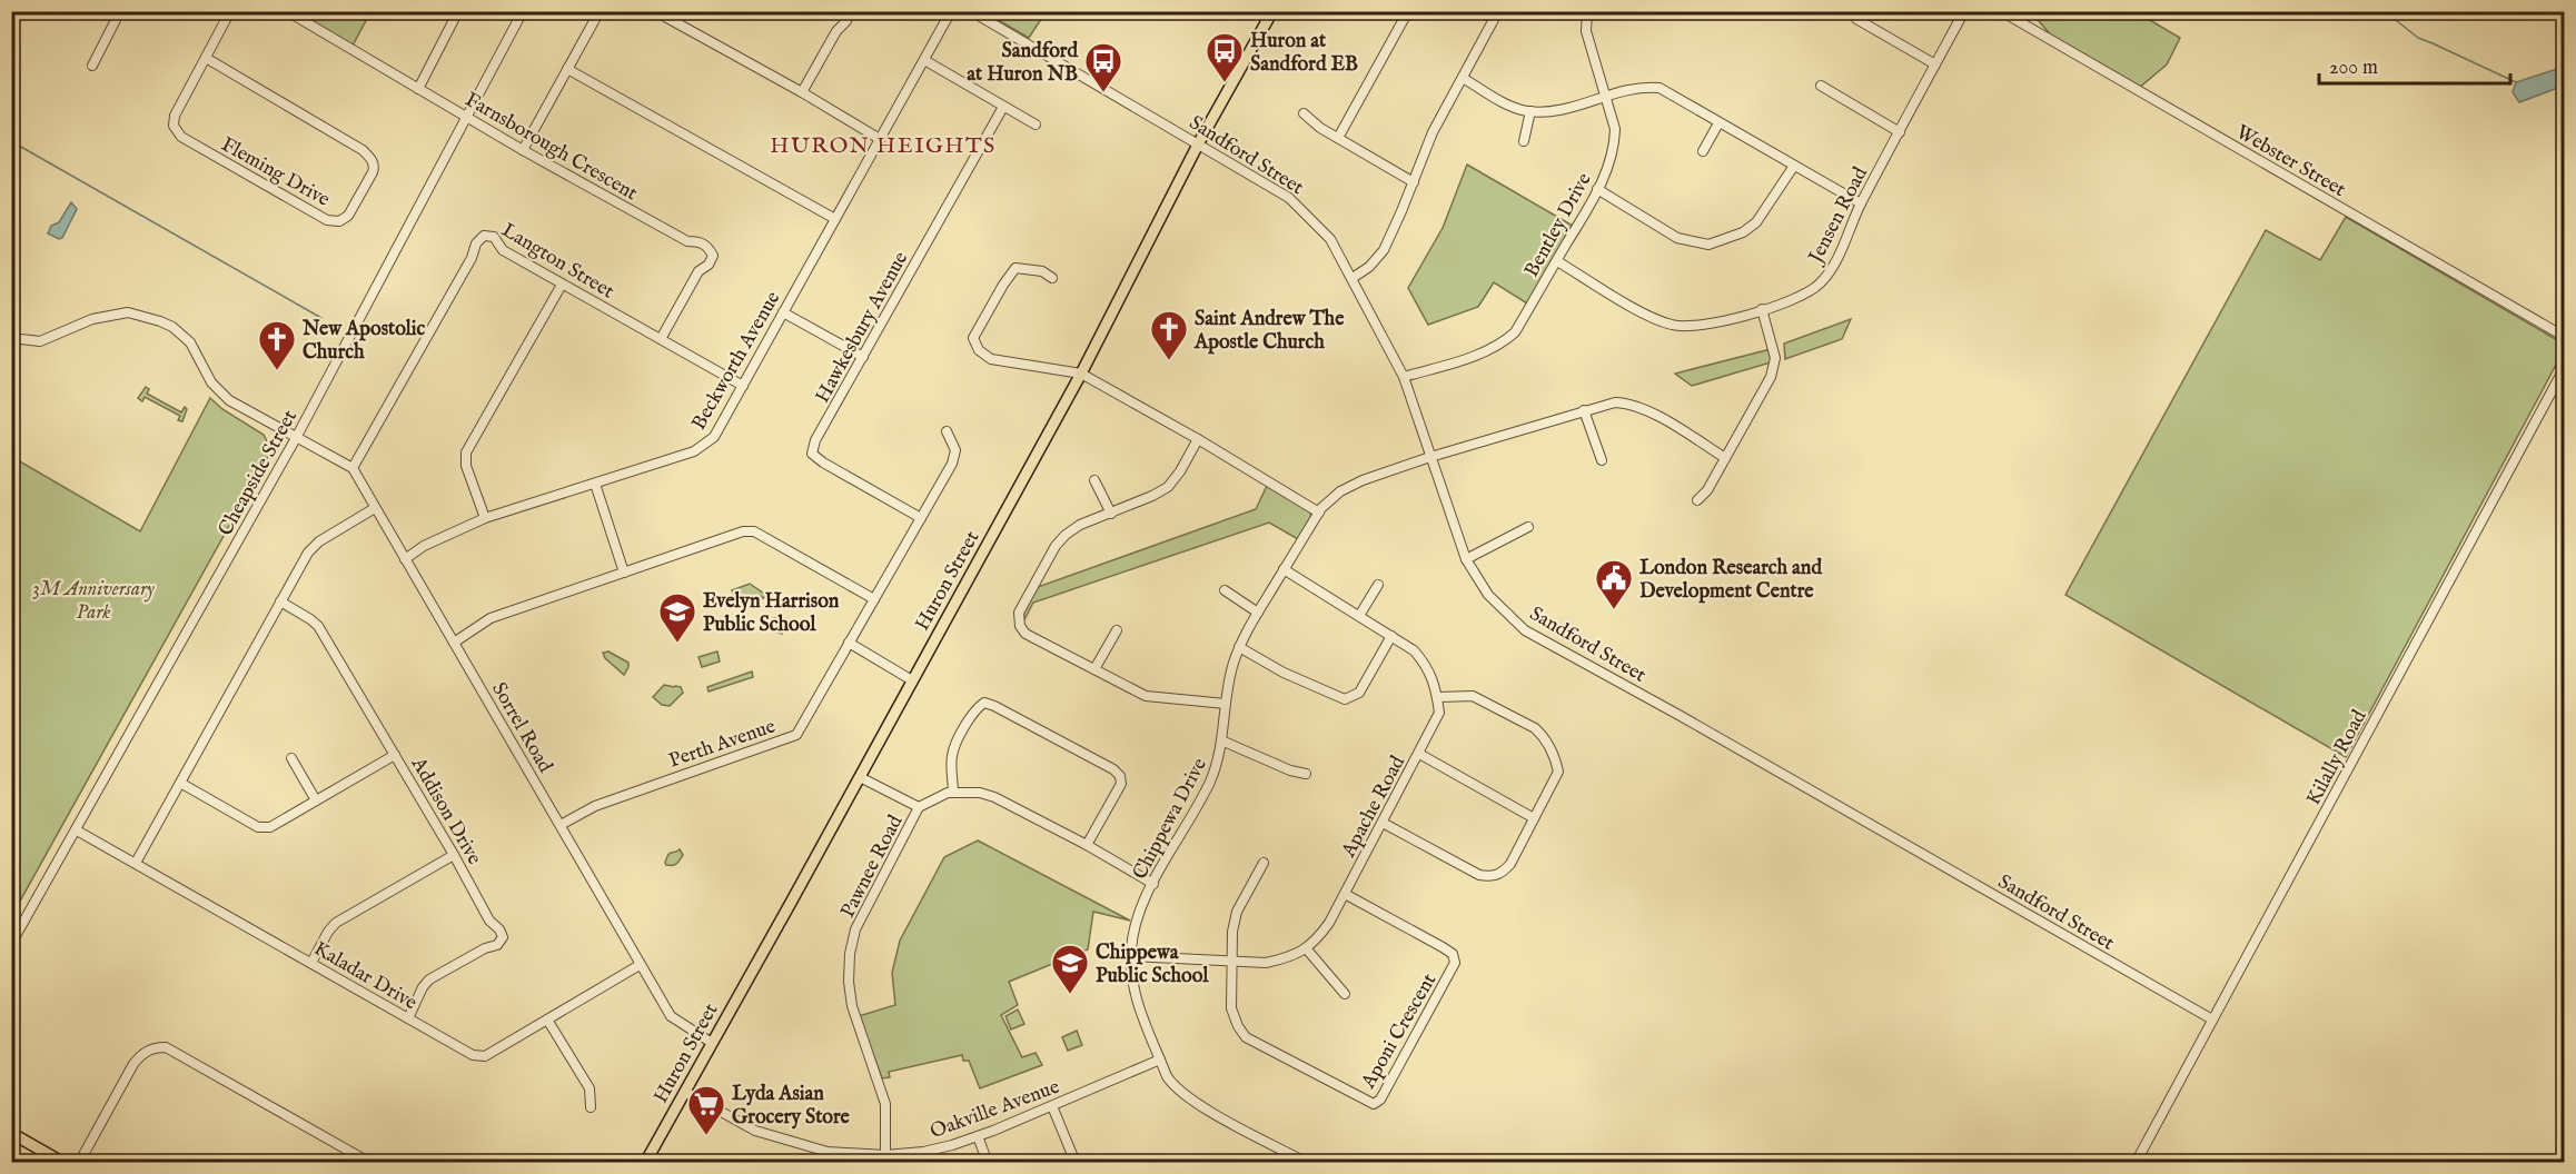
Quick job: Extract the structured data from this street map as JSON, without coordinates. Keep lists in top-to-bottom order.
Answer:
{
  "streets": {
    "main road": ["Huron Street"],
    "street": [
      "Farnsborough Crescent",
      "Sandford Street",
      "Webster Street",
      "Fleming Drive",
      "Jensen Road",
      "Bentley Drive",
      "Langton Street",
      "Hawkesbury Avenue",
      "Beckworth Avenue",
      "Cheapside Street",
      "Sorrel Road",
      "Perth Avenue",
      "Kilally Road",
      "Apache Road",
      "Addison Drive",
      "Chippewa Drive",
      "Pawnee Road",
      "Kaladar Drive",
      "Aponi Crescent",
      "Oakville Avenue"
    ]
  },
  "crossings": [
    ["Farnsborough Crescent", "Langton Street"],
    ["Farnsborough Crescent", "Cheapside Street"],
    ["Sandford Street", "Bentley Drive"],
    ["Sandford Street", "Huron Street"],
    ["Sandford Street", "Kilally Road"],
    ["Sandford Street", "Chippewa Drive"],
    ["Jensen Road", "Bentley Drive"],
    ["Langton Street", "Beckworth Avenue"],
    ["Langton Street", "Sorrel Road"],
    ["Hawkesbury Avenue", "Perth Avenue"],
    ["Beckworth Avenue", "Sorrel Road"],
    ["Cheapside Street", "Kaladar Drive"],
    ["Huron Street", "Sorrel Road"],
    ["Huron Street", "Oakville Avenue"],
    ["Sorrel Road", "Perth Avenue"],
    ["Sorrel Road", "Kaladar Drive"],
    ["Apache Road", "Chippewa Drive"],
    ["Apache Road", "Aponi Crescent"],
    ["Addison Drive", "Kaladar Drive"],
    ["Chippewa Drive", "Pawnee Road"],
    ["Chippewa Drive", "Oakville Avenue"],
    ["Pawnee Road", "Oakville Avenue"]
  ],
  "districts": ["HURON HEIGHTS"],
  "parks": ["3M Anniversary Park"],
  "places": {
    "bus stop": ["Huron at Sandford EB", "Sandford at Huron NB"],
    "church": ["Saint Andrew The Apostle Church", "New Apostolic Church"],
    "public building": ["London Research and Development Centre"],
    "school or university": ["Evelyn Harrison Public School", "Chippewa Public School"],
    "supermarket": ["Lyda Asian Grocery Store"]
  },
  "scale_bar": "200 m"
}
